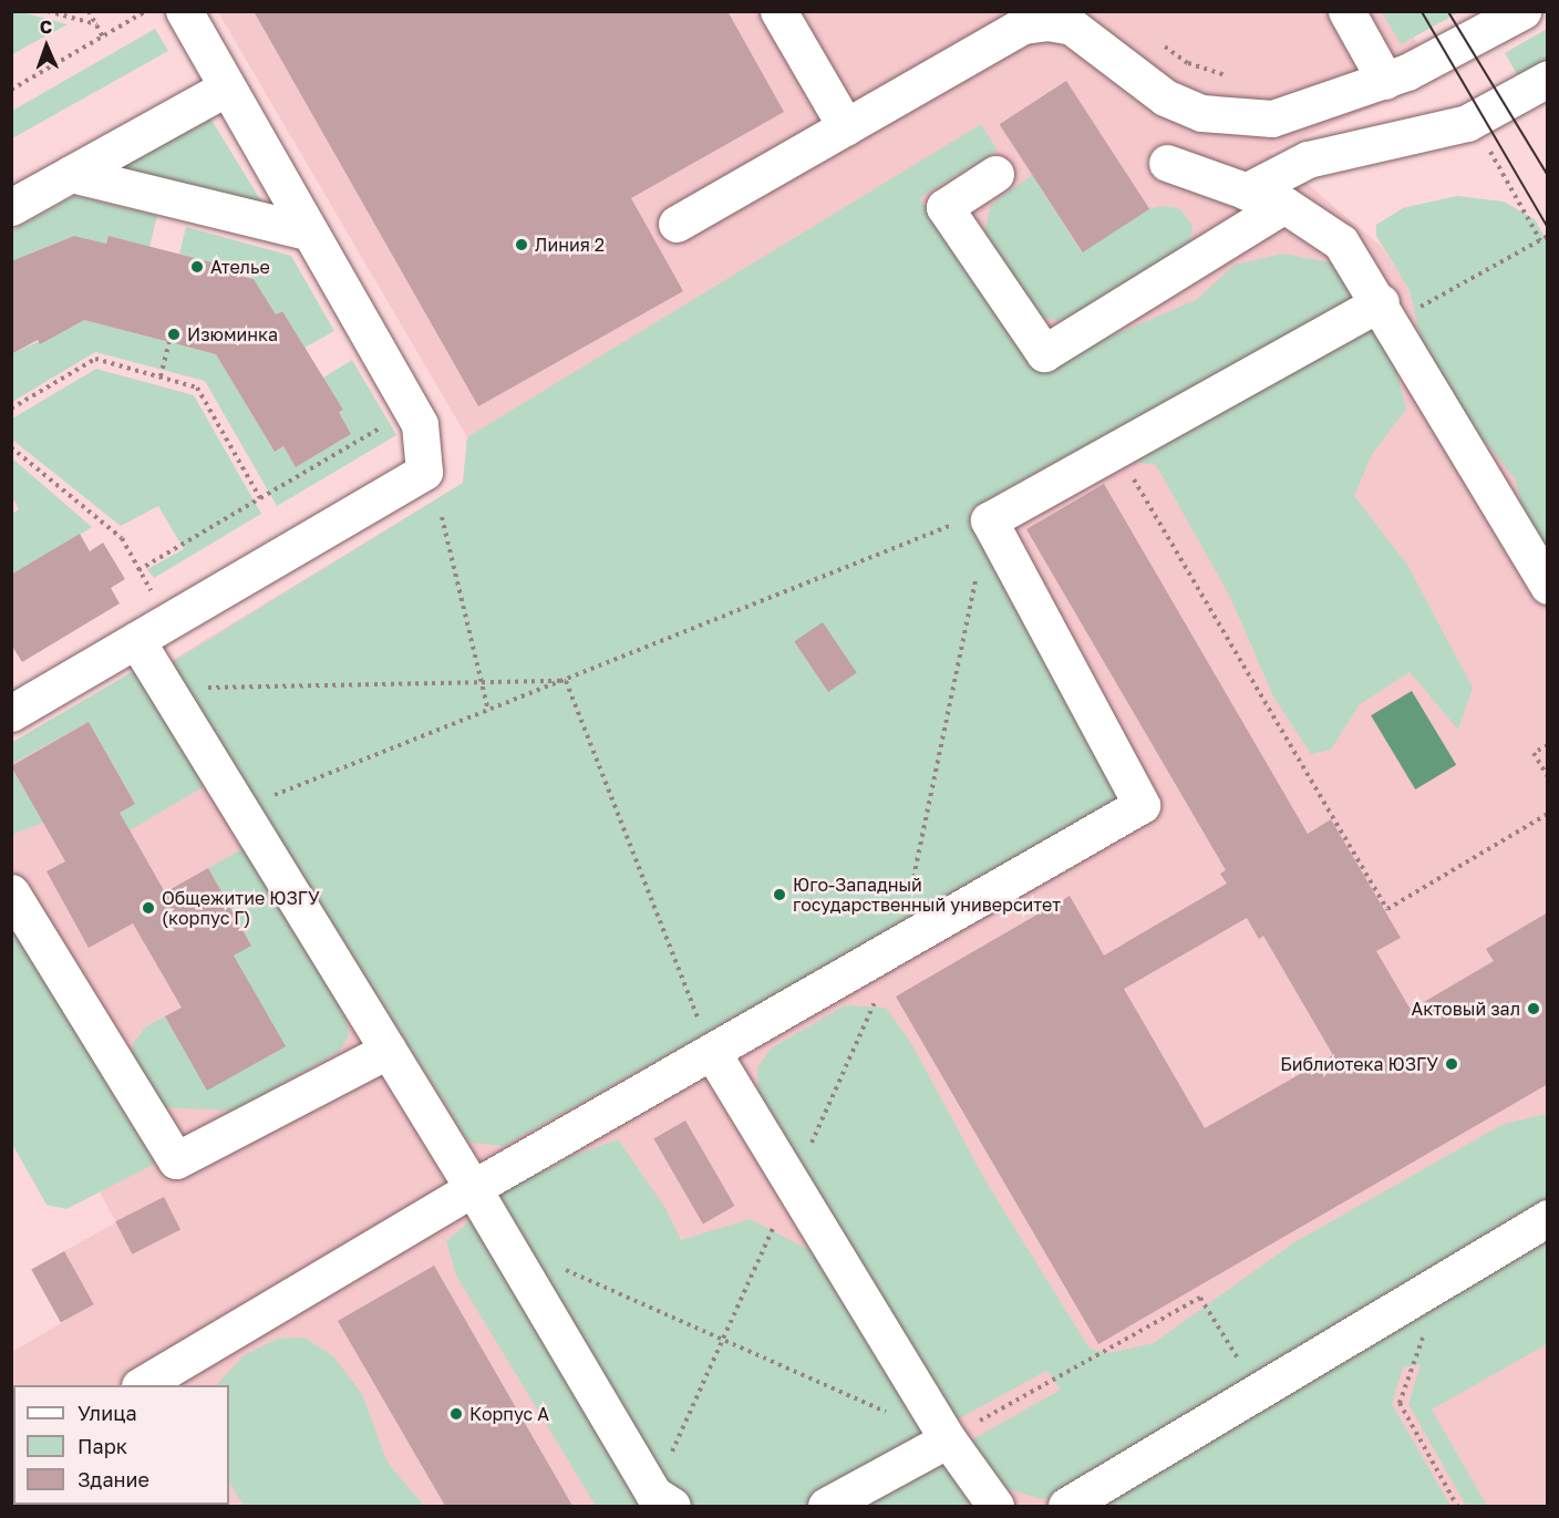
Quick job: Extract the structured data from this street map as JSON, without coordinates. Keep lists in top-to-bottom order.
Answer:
{
  "places": [
    "Линия 2",
    "Ателье",
    "Изюминка",
    "Юго-Западный государственный университет",
    "Общежитие ЮЗГУ (корпус Г)",
    "Актовый зал",
    "Библиотека ЮЗГУ",
    "Корпус А"
  ],
  "legend": ["Улица", "Парк", "Здание"],
  "north": "top"
}
